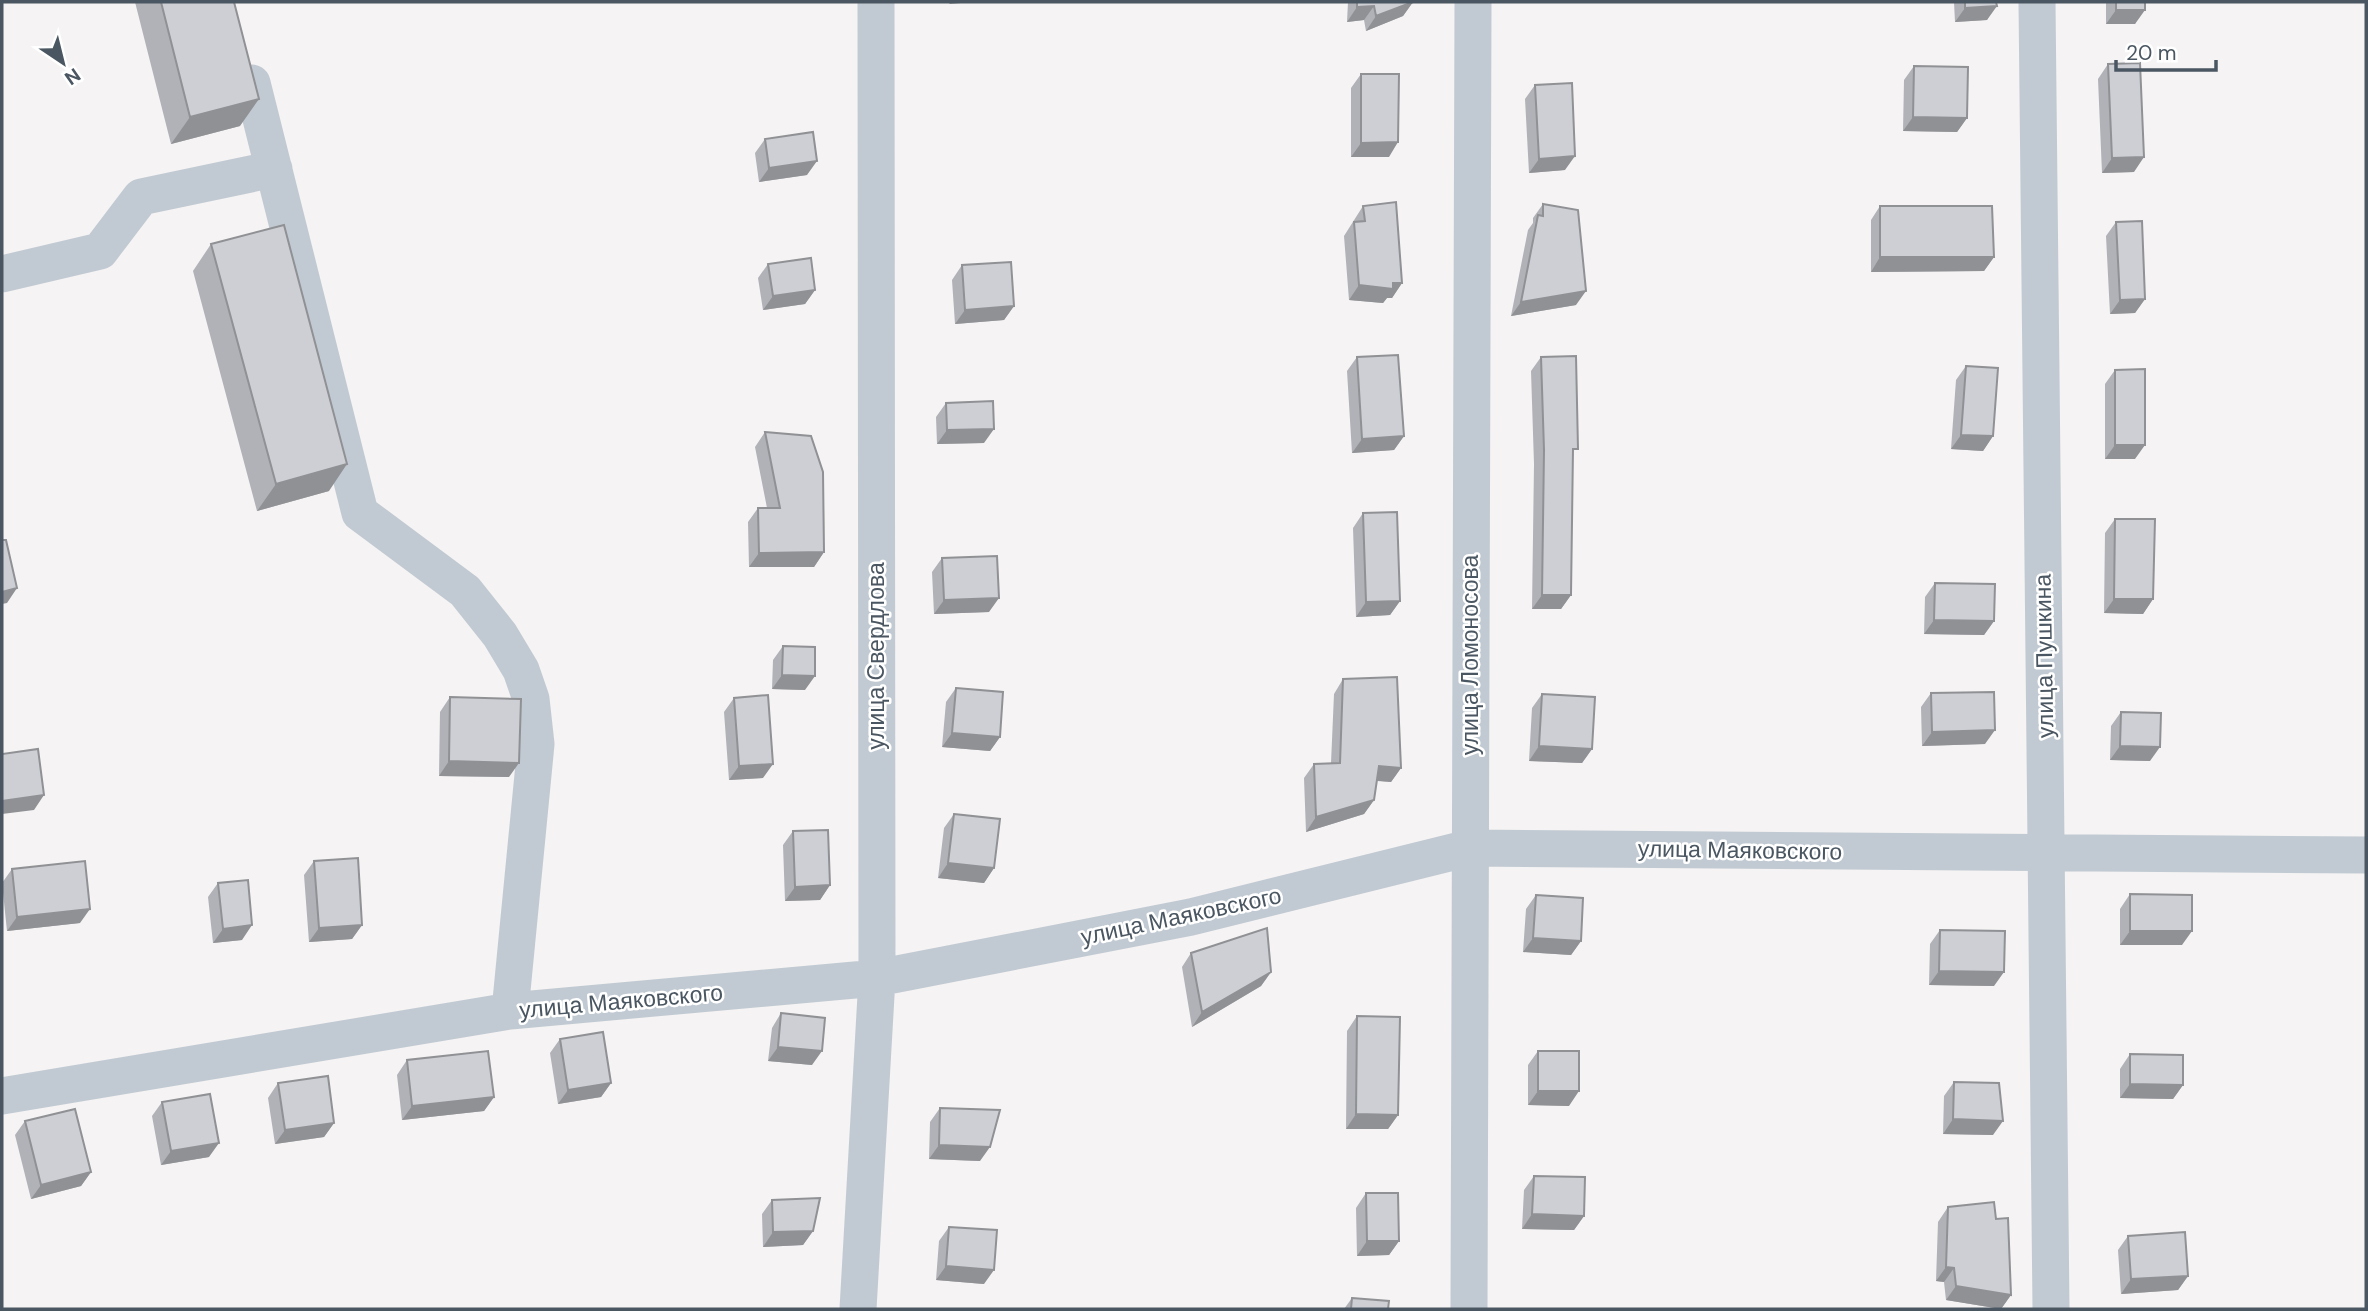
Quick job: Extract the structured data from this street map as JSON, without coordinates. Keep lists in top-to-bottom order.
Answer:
{
  "streets": {
    "street": [
      "улица Ломоносова",
      "улица Свердлова",
      "улица Пушкина",
      "улица Маяковского"
    ]
  },
  "crossings": [
    ["улица Ломоносова", "улица Маяковского"],
    ["улица Свердлова", "улица Маяковского"],
    ["улица Пушкина", "улица Маяковского"]
  ],
  "scale_bar": "20 m",
  "north": "bottom right"
}
